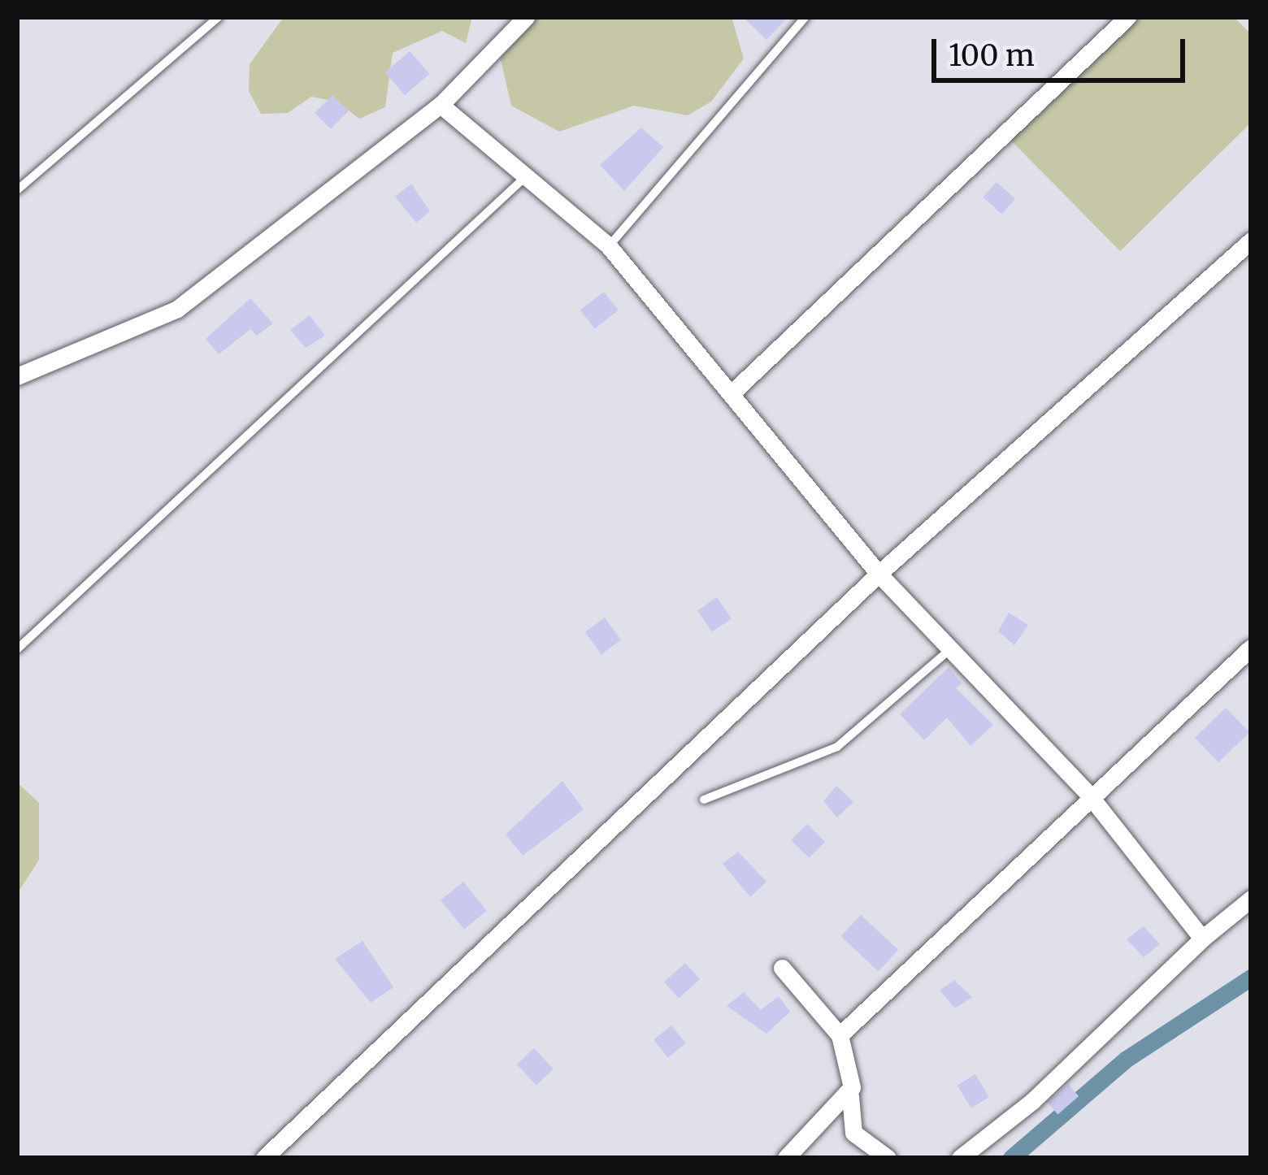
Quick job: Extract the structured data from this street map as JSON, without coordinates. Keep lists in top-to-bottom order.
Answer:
{
  "scale_bar": "100 m"
}
